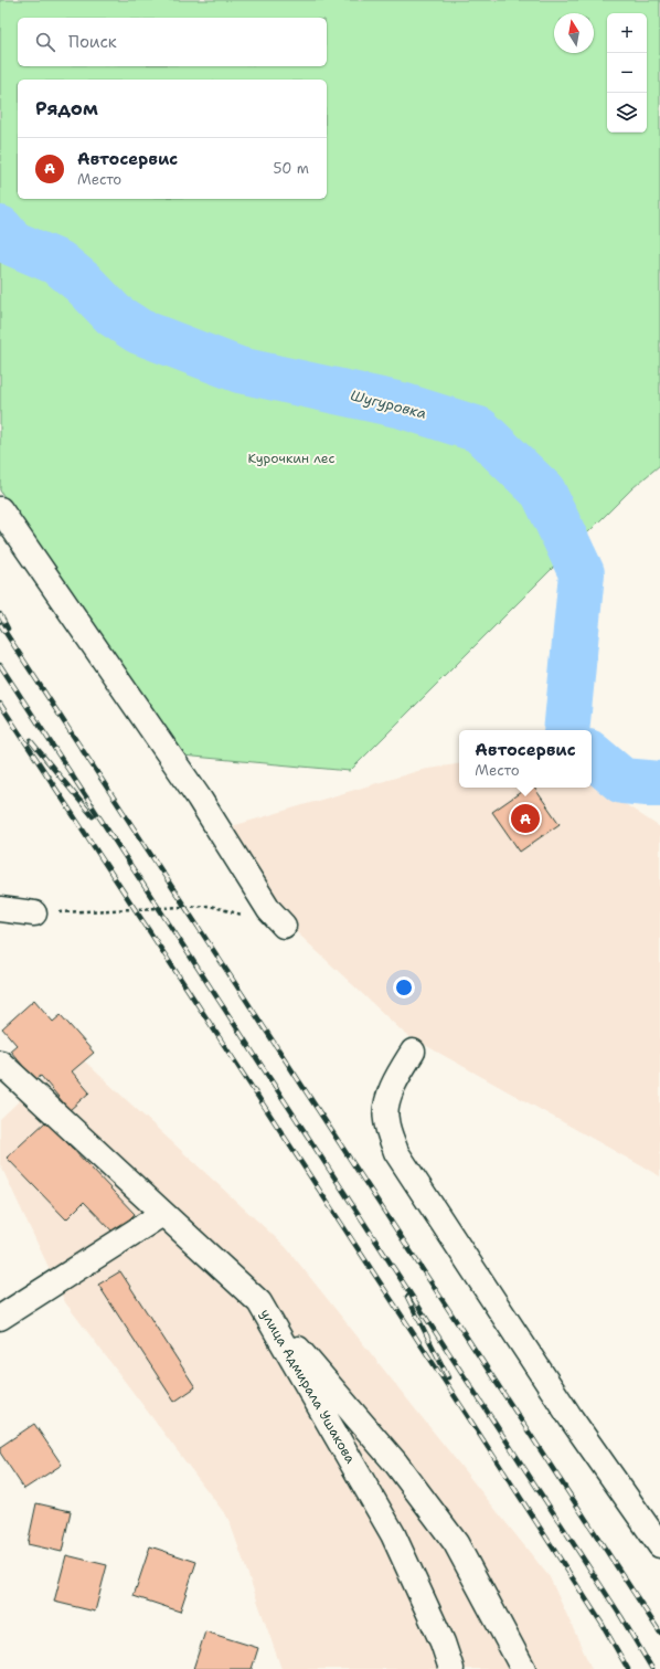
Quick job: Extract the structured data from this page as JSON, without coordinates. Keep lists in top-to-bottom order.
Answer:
{
  "streets": {
    "street": ["улица Адмирала Ушакова"]
  },
  "water": ["Шугуровка"],
  "parks": ["Курочкин лес"],
  "north": "top",
  "page": {
    "map_buttons": ["+", "−"],
    "search": "Поиск",
    "heading": "Рядом",
    "list": [
      {
        "mark": "A",
        "name": "Автосервис",
        "note": "Место",
        "value": "50 m"
      }
    ],
    "popup": ["Автосервис", "Место"],
    "pins": "A"
  }
}
